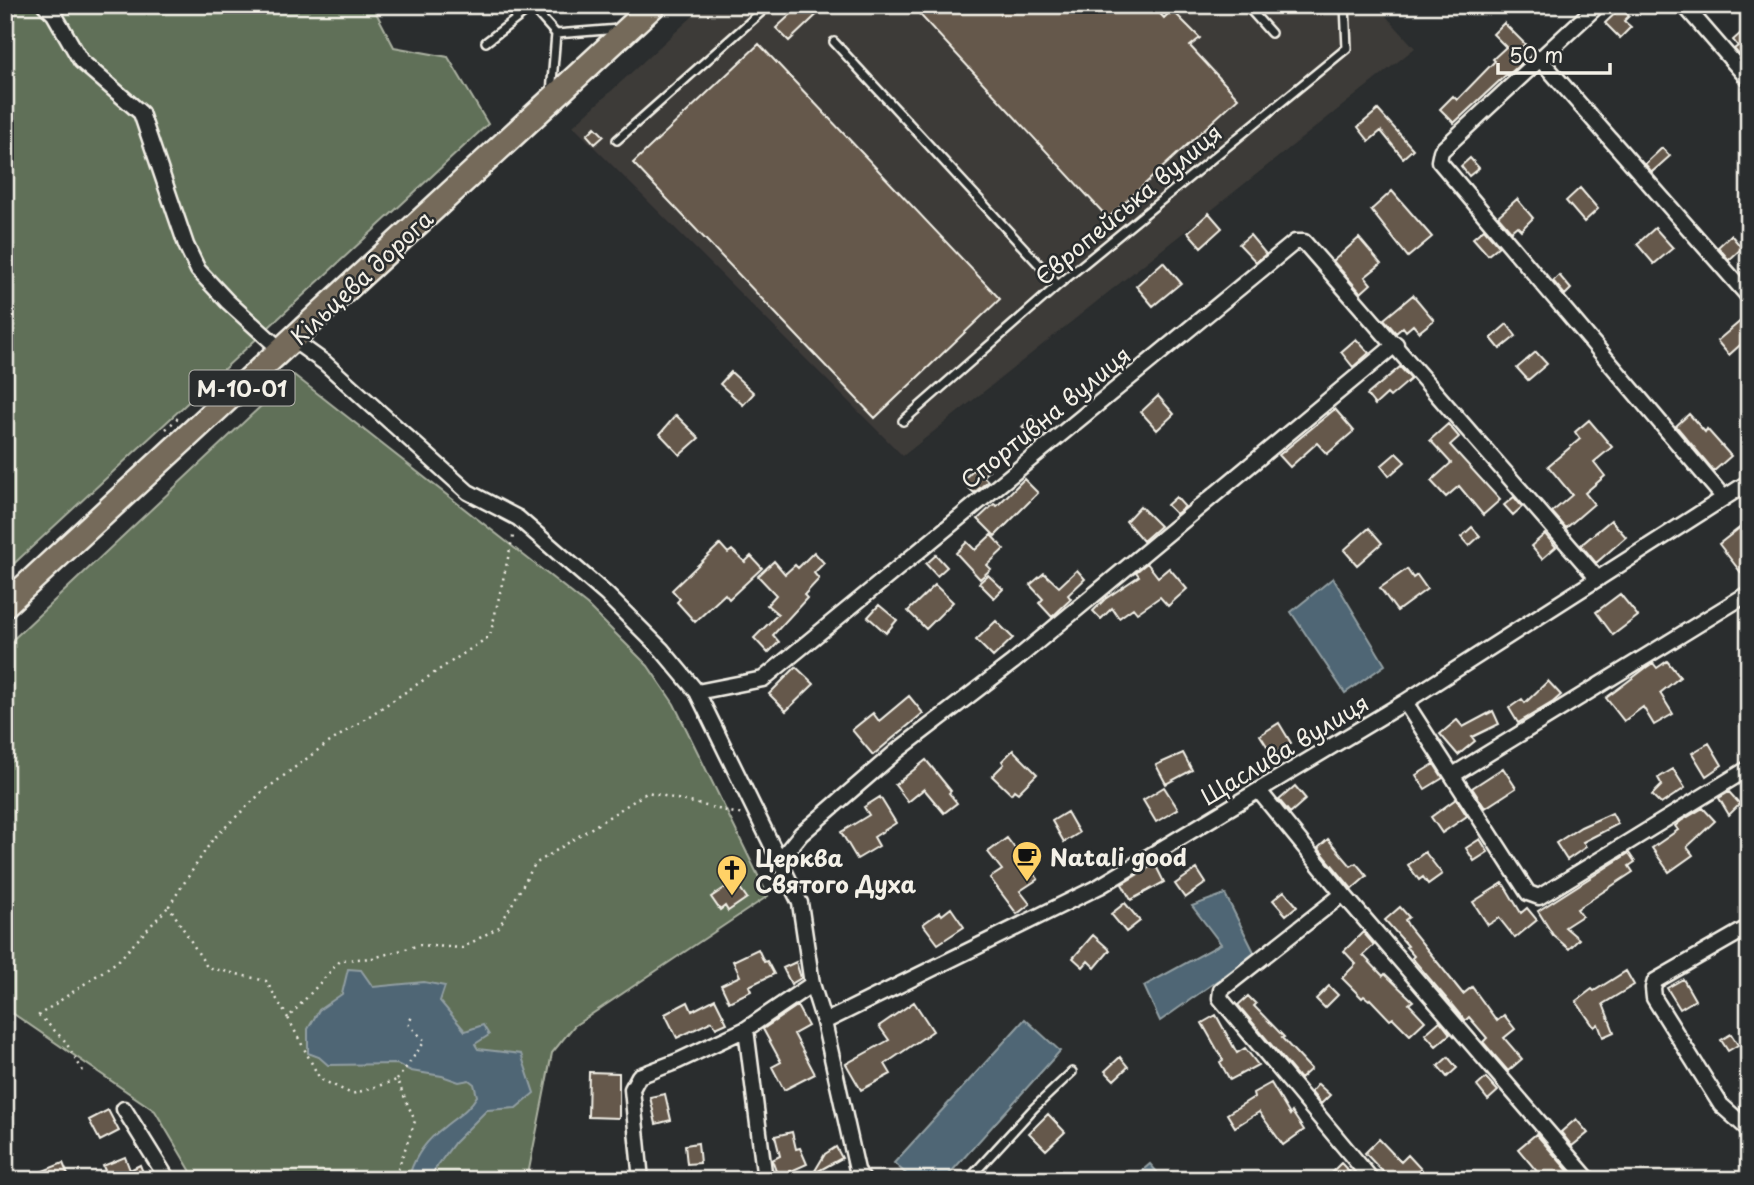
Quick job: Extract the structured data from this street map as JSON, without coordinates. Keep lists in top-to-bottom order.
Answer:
{
  "streets": {
    "highway": ["Кільцева дорога", "М-10-01"],
    "street": ["Спортивна вулиця", "Щаслива вулиця"],
    "lane": ["Європейська вулиця"]
  },
  "crossings": [
    ["Спортивна вулиця", "Щаслива вулиця"]
  ],
  "places": {
    "cafe": ["Natali good"],
    "church": ["Церква Святого Духа"]
  },
  "scale_bar": "50 m"
}
